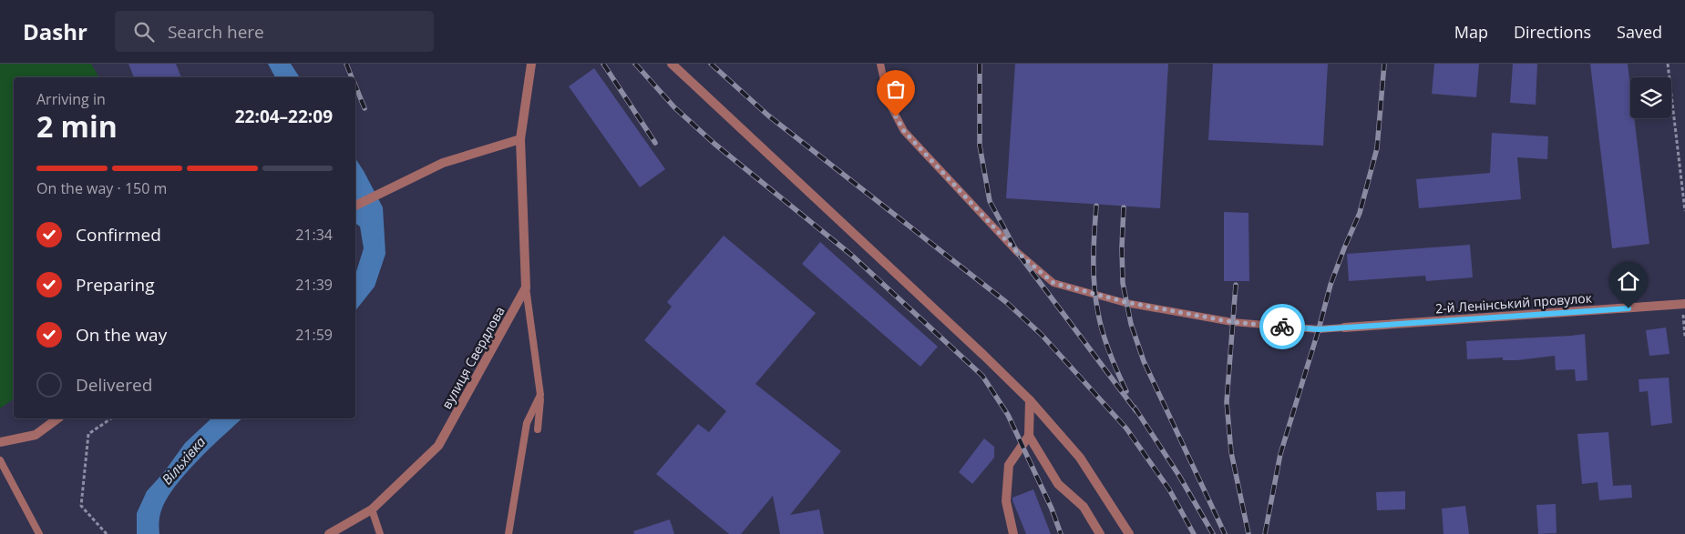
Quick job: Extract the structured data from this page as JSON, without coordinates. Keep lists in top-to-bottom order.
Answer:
{
  "streets": {
    "street": ["2-й Ленінський провулок", "вулиця Свердлова"]
  },
  "water": ["Вільхівка"],
  "page": {
    "header": "Dashr",
    "search": "Search here",
    "nav": ["Map", "Directions", "Saved"],
    "heading": ["2 min", "Arriving in", "22:04–22:09"],
    "bar": "On the way · 150 m",
    "list": [
      ["Confirmed", "21:34"],
      ["Preparing", "21:39"],
      ["On the way", "21:59"],
      "Delivered"
    ]
  }
}
